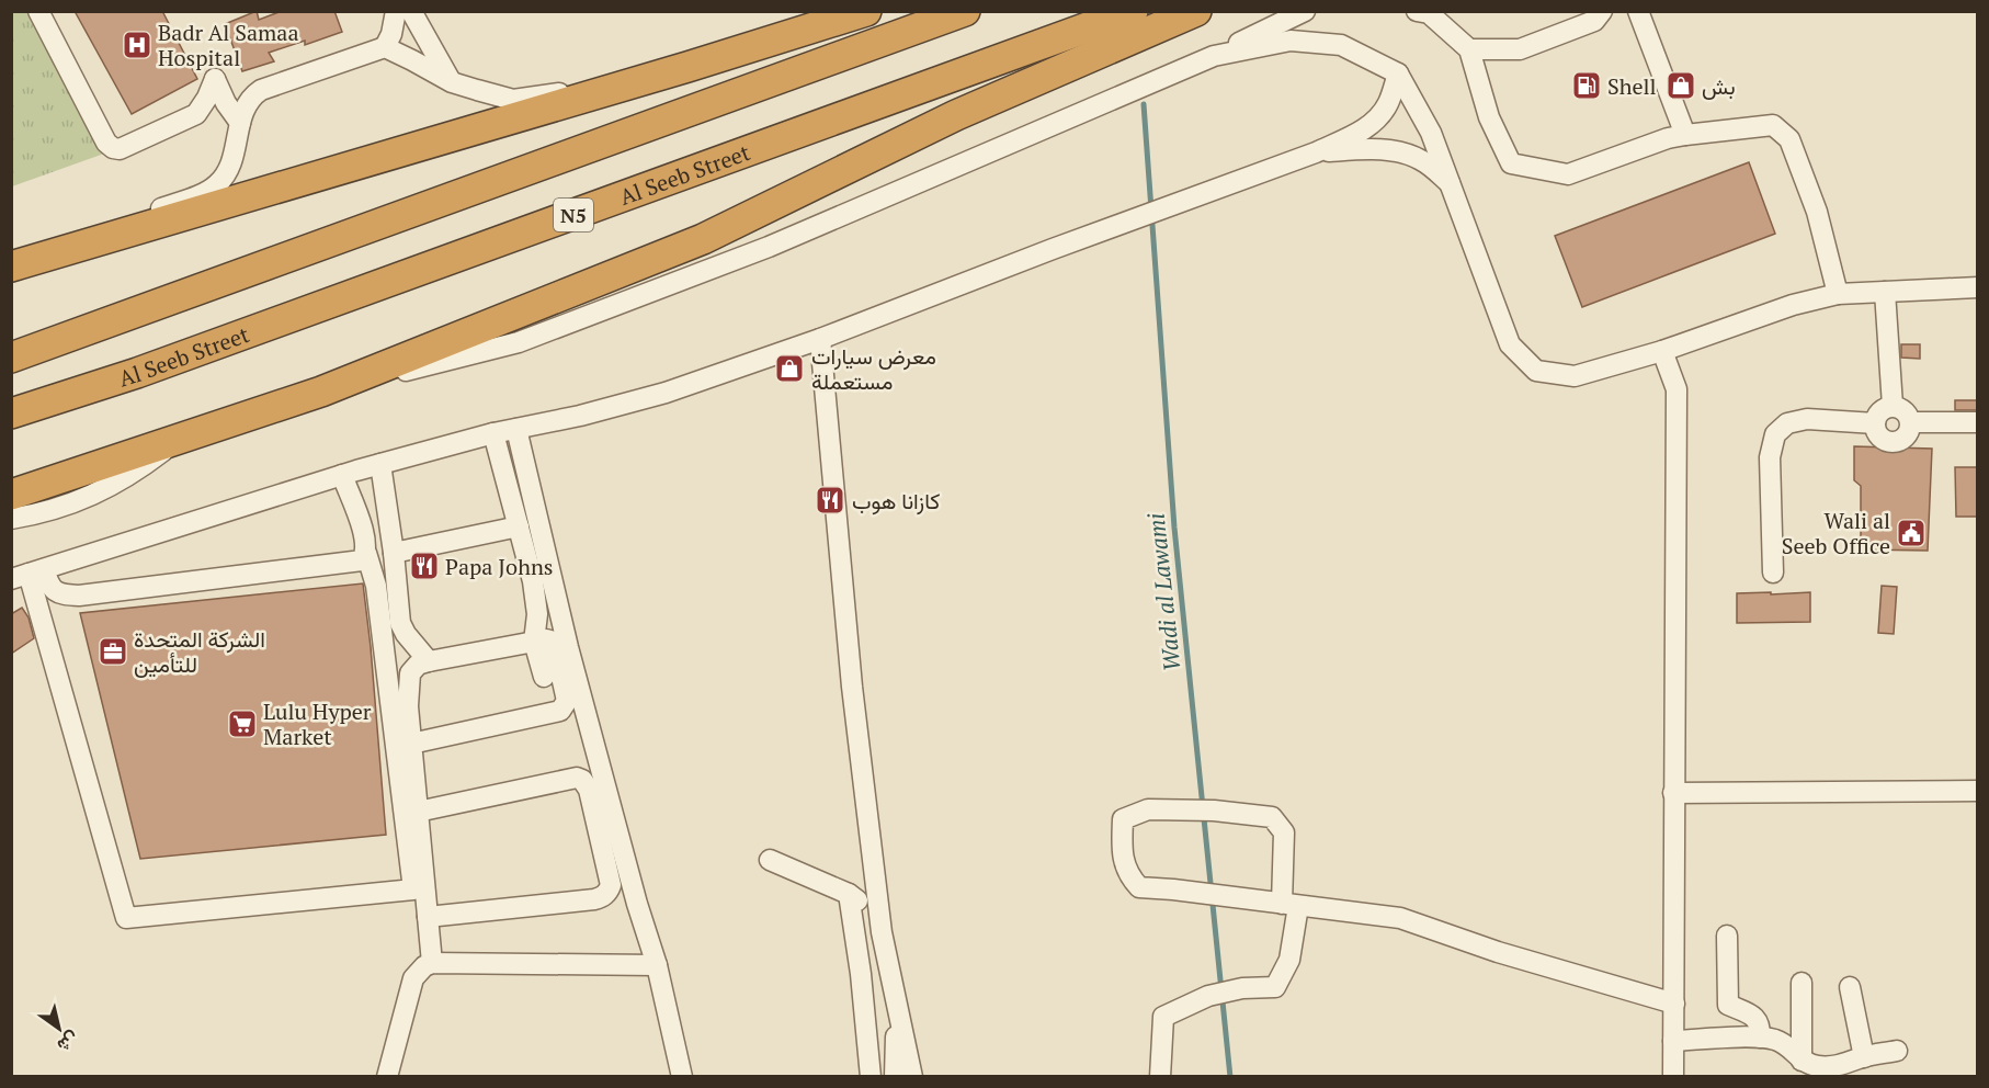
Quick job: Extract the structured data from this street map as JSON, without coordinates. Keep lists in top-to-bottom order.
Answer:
{
  "streets": {
    "highway": ["Al Seeb Street", "N5"]
  },
  "water": ["Wadi al Lawami"],
  "places": {
    "hospital": ["Badr Al Samaa Hospital"],
    "fuel station": ["Shell"],
    "shop": ["بش", "معرض سيارات مستعملة"],
    "restaurant": ["كازانا هوب", "Papa Johns"],
    "public building": ["Wali al Seeb Office"],
    "office": ["الشركة المتحدة للتأمين"],
    "supermarket": ["Lulu Hyper Market"]
  },
  "north": "bottom right"
}
